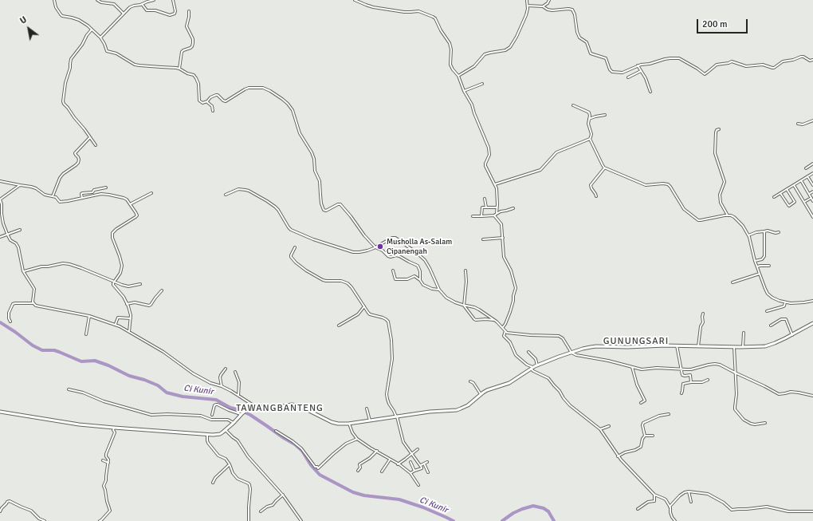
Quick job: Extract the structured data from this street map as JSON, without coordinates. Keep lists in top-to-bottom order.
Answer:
{
  "districts": ["GUNUNGSARI", "TAWANGBANTENG"],
  "water": ["Ci Kunir"],
  "places": ["Musholla As-Salam Cipanengah"],
  "scale_bar": "200 m",
  "north": "top left"
}
